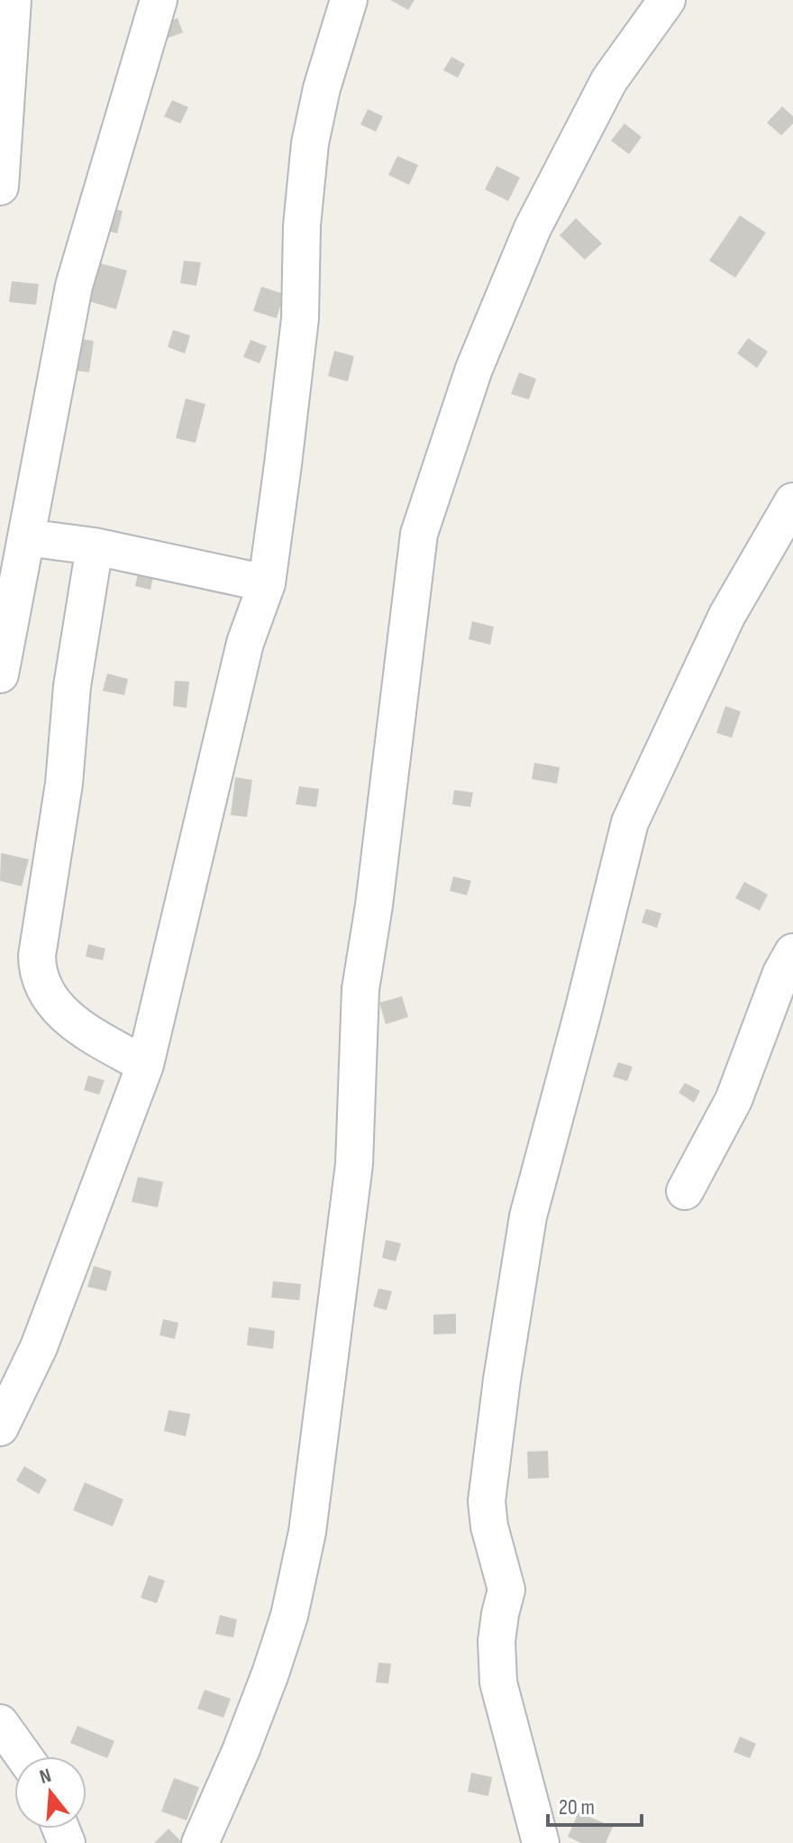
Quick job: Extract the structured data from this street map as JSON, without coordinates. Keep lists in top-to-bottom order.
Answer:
{
  "scale_bar": "20 m",
  "north": "top"
}
